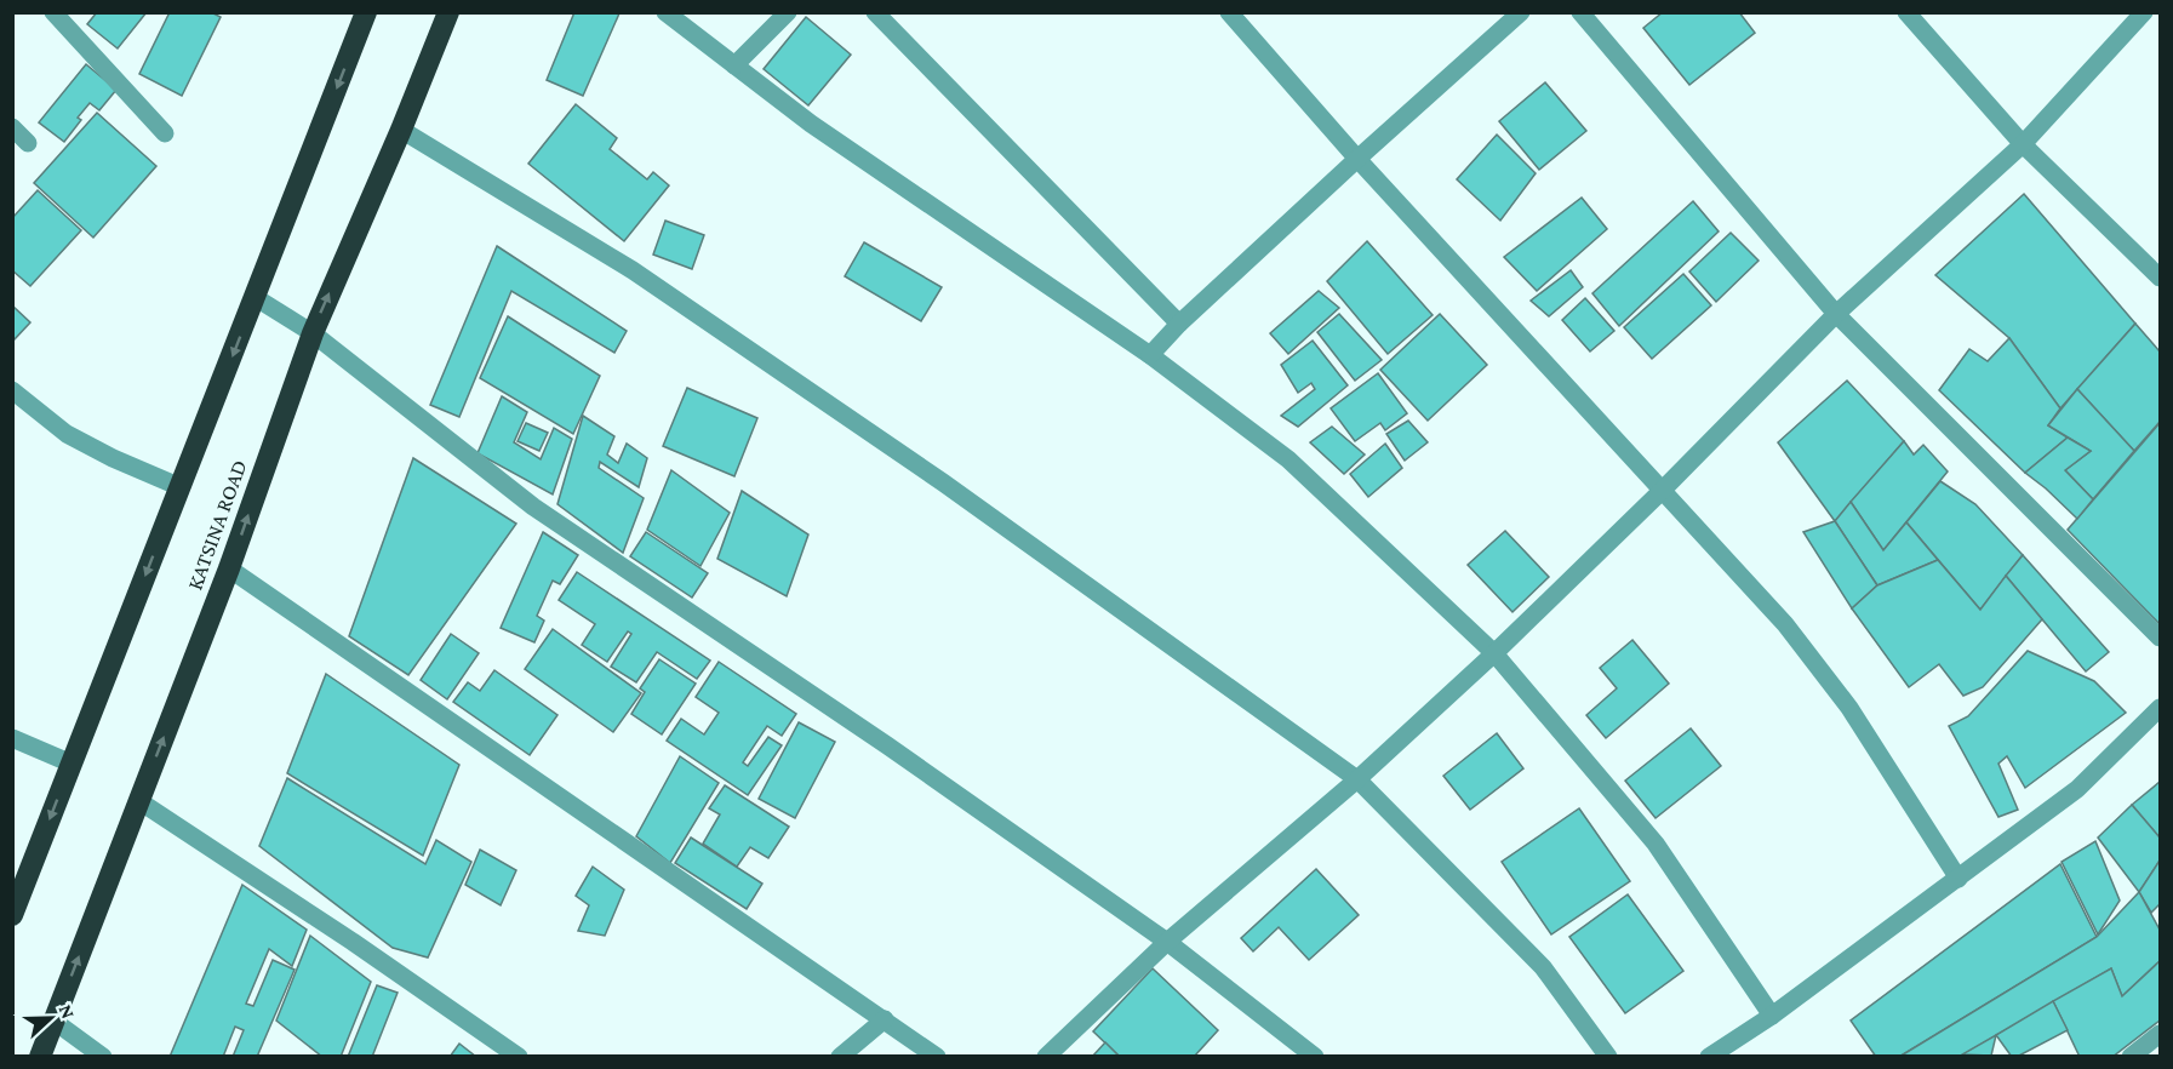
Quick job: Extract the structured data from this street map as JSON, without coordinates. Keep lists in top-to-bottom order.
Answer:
{
  "streets": {
    "highway": ["KATSINA ROAD"]
  },
  "north": "right"
}
